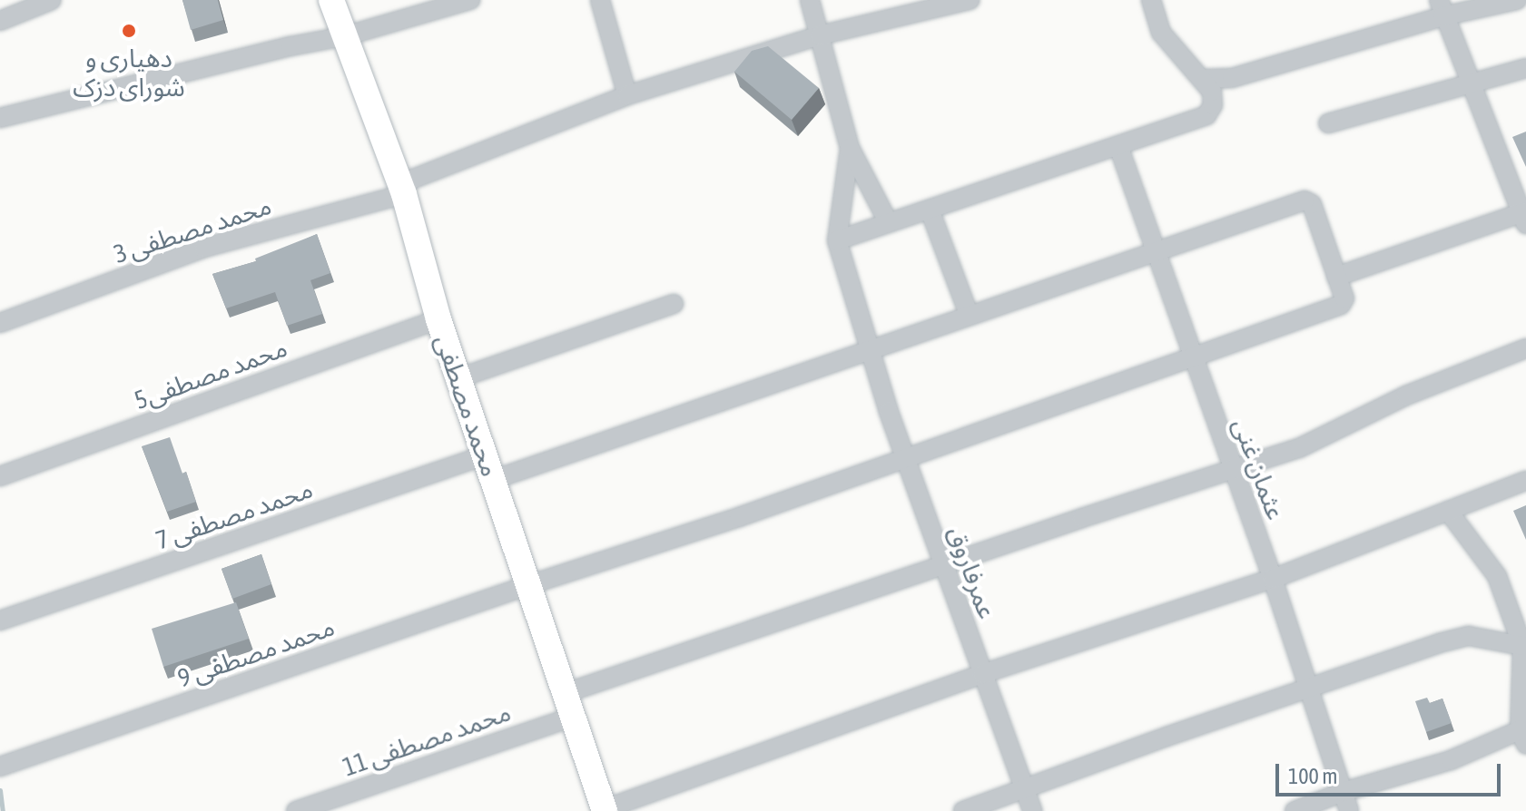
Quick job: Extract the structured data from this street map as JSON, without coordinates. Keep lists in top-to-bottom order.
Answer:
{
  "streets": {
    "street": [
      "محمد مصطفی 3",
      "محمد مصطفی5",
      "محمد مصطفی",
      "عثمان غنی",
      "محمد مصطفی 7",
      "عمرفاروق",
      "محمد مصطفی 9",
      "محمد مصطفی 11"
    ]
  },
  "crossings": [
    ["محمد مصطفی 3", "محمد مصطفی"],
    ["محمد مصطفی5", "محمد مصطفی"],
    ["محمد مصطفی", "محمد مصطفی 7"],
    ["محمد مصطفی", "محمد مصطفی 9"],
    ["محمد مصطفی", "محمد مصطفی 11"],
    ["عثمان غنی", "محمد مصطفی 9"],
    ["عثمان غنی", "محمد مصطفی 11"],
    ["عمرفاروق", "محمد مصطفی 9"],
    ["عمرفاروق", "محمد مصطفی 11"]
  ],
  "places": ["دهیاری و شورای دزک"],
  "scale_bar": "100 m"
}
